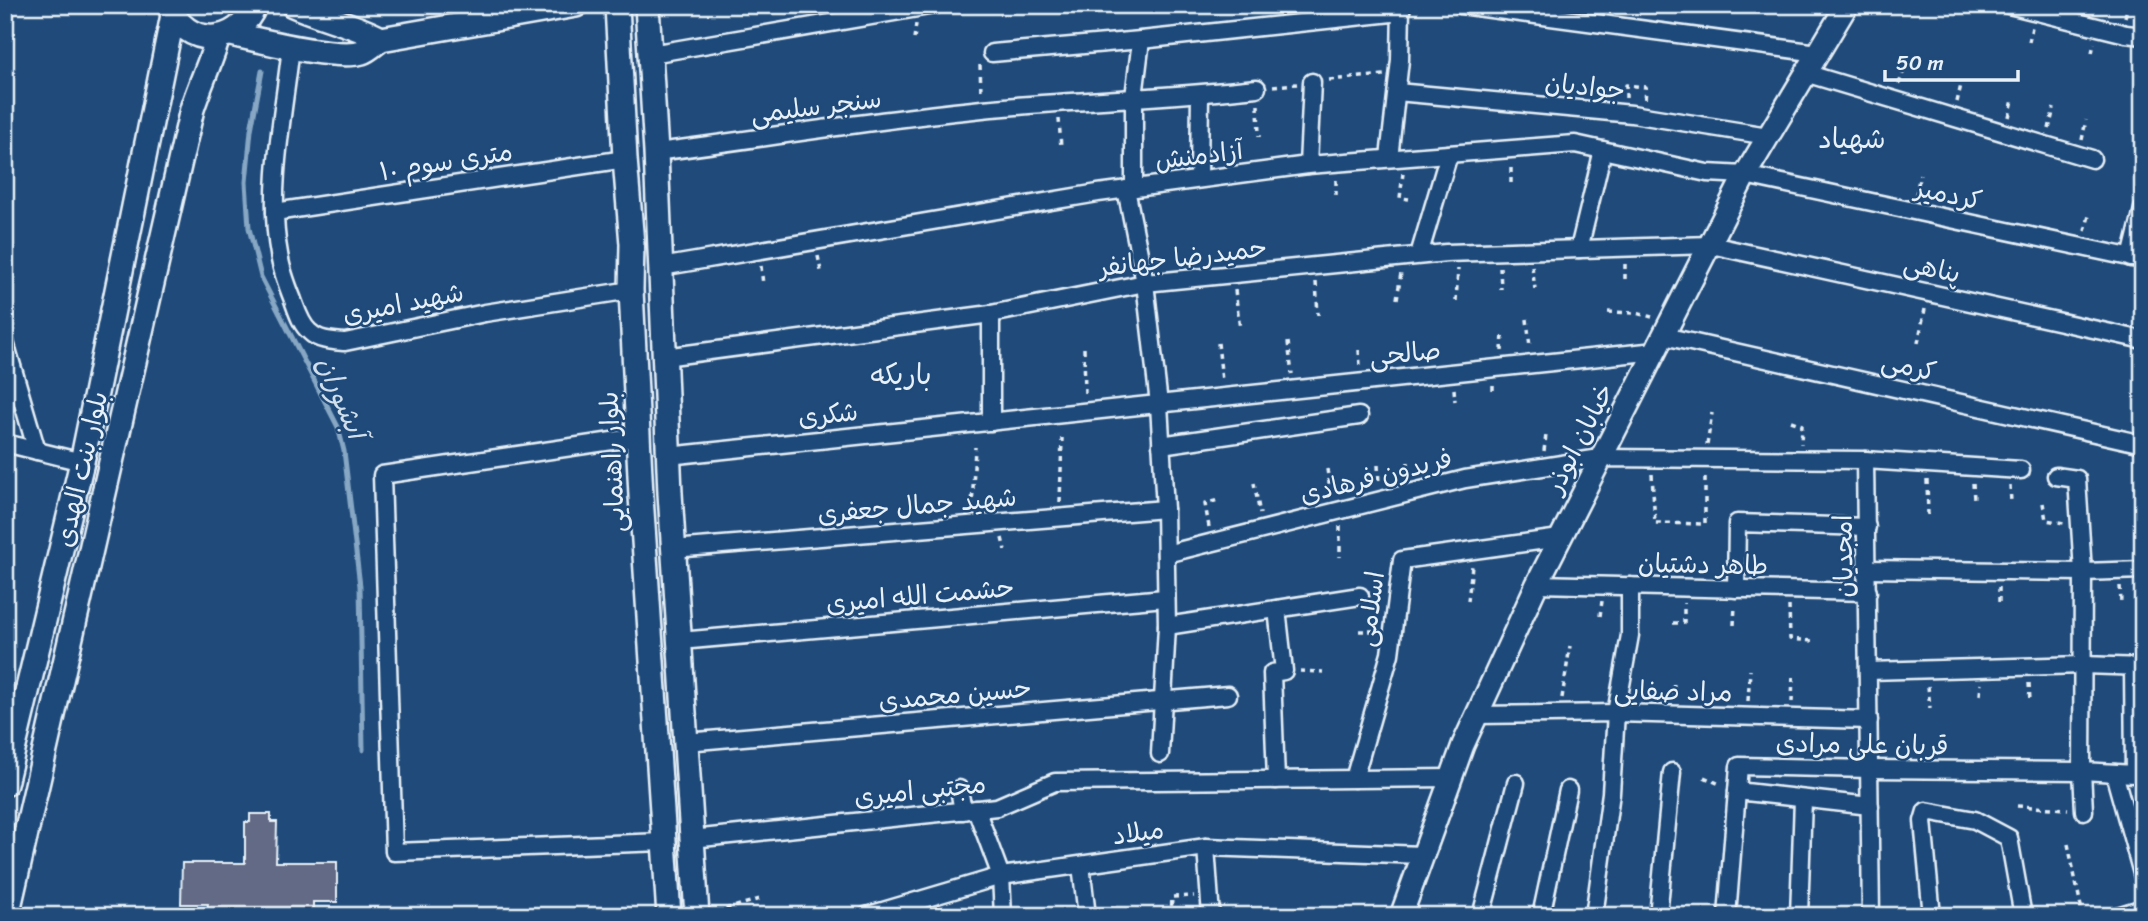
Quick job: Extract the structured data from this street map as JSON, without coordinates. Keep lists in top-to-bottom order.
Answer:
{
  "streets": {
    "main road": ["بلوار راهنمایی", "بلوار بنت الهدی"],
    "street": [
      "جوادیان",
      "سنجر سلیمی",
      "آزادمنش",
      "۱۰ متری سوم",
      "کردمیر",
      "حمیدرضا جهانفر",
      "پناهی",
      "شهید امیری",
      "صالحی",
      "کرمی",
      "شکری",
      "خیابان ابوذر",
      "فریدون فرهادی",
      "شهید جمال جعفری",
      "امجدیان",
      "طاهر دشتیان",
      "حشمت الله امیری",
      "اسلامی",
      "مراد صفایی",
      "حسین محمدی",
      "قربان علی مرادی",
      "مجتبی امیری",
      "میلاد"
    ]
  },
  "crossings": [
    ["جوادیان", "خیابان ابوذر"],
    ["آزادمنش", "کردمیر"],
    ["آزادمنش", "خیابان ابوذر"],
    ["۱۰ متری سوم", "شهید امیری"],
    ["۱۰ متری سوم", "بلوار راهنمایی"],
    ["کردمیر", "خیابان ابوذر"],
    ["حمیدرضا جهانفر", "پناهی"],
    ["حمیدرضا جهانفر", "خیابان ابوذر"],
    ["پناهی", "خیابان ابوذر"],
    ["شهید امیری", "بلوار راهنمایی"],
    ["صالحی", "کرمی"],
    ["صالحی", "شکری"],
    ["صالحی", "خیابان ابوذر"],
    ["کرمی", "خیابان ابوذر"],
    ["خیابان ابوذر", "فریدون فرهادی"],
    ["خیابان ابوذر", "طاهر دشتیان"],
    ["خیابان ابوذر", "اسلامی"],
    ["خیابان ابوذر", "مراد صفایی"],
    ["خیابان ابوذر", "مجتبی امیری"],
    ["خیابان ابوذر", "میلاد"],
    ["امجدیان", "طاهر دشتیان"],
    ["امجدیان", "مراد صفایی"],
    ["امجدیان", "قربان علی مرادی"],
    ["اسلامی", "مجتبی امیری"]
  ],
  "districts": ["شهیاد", "باریکه"],
  "water": ["آبشوران"],
  "scale_bar": "50 m"
}
